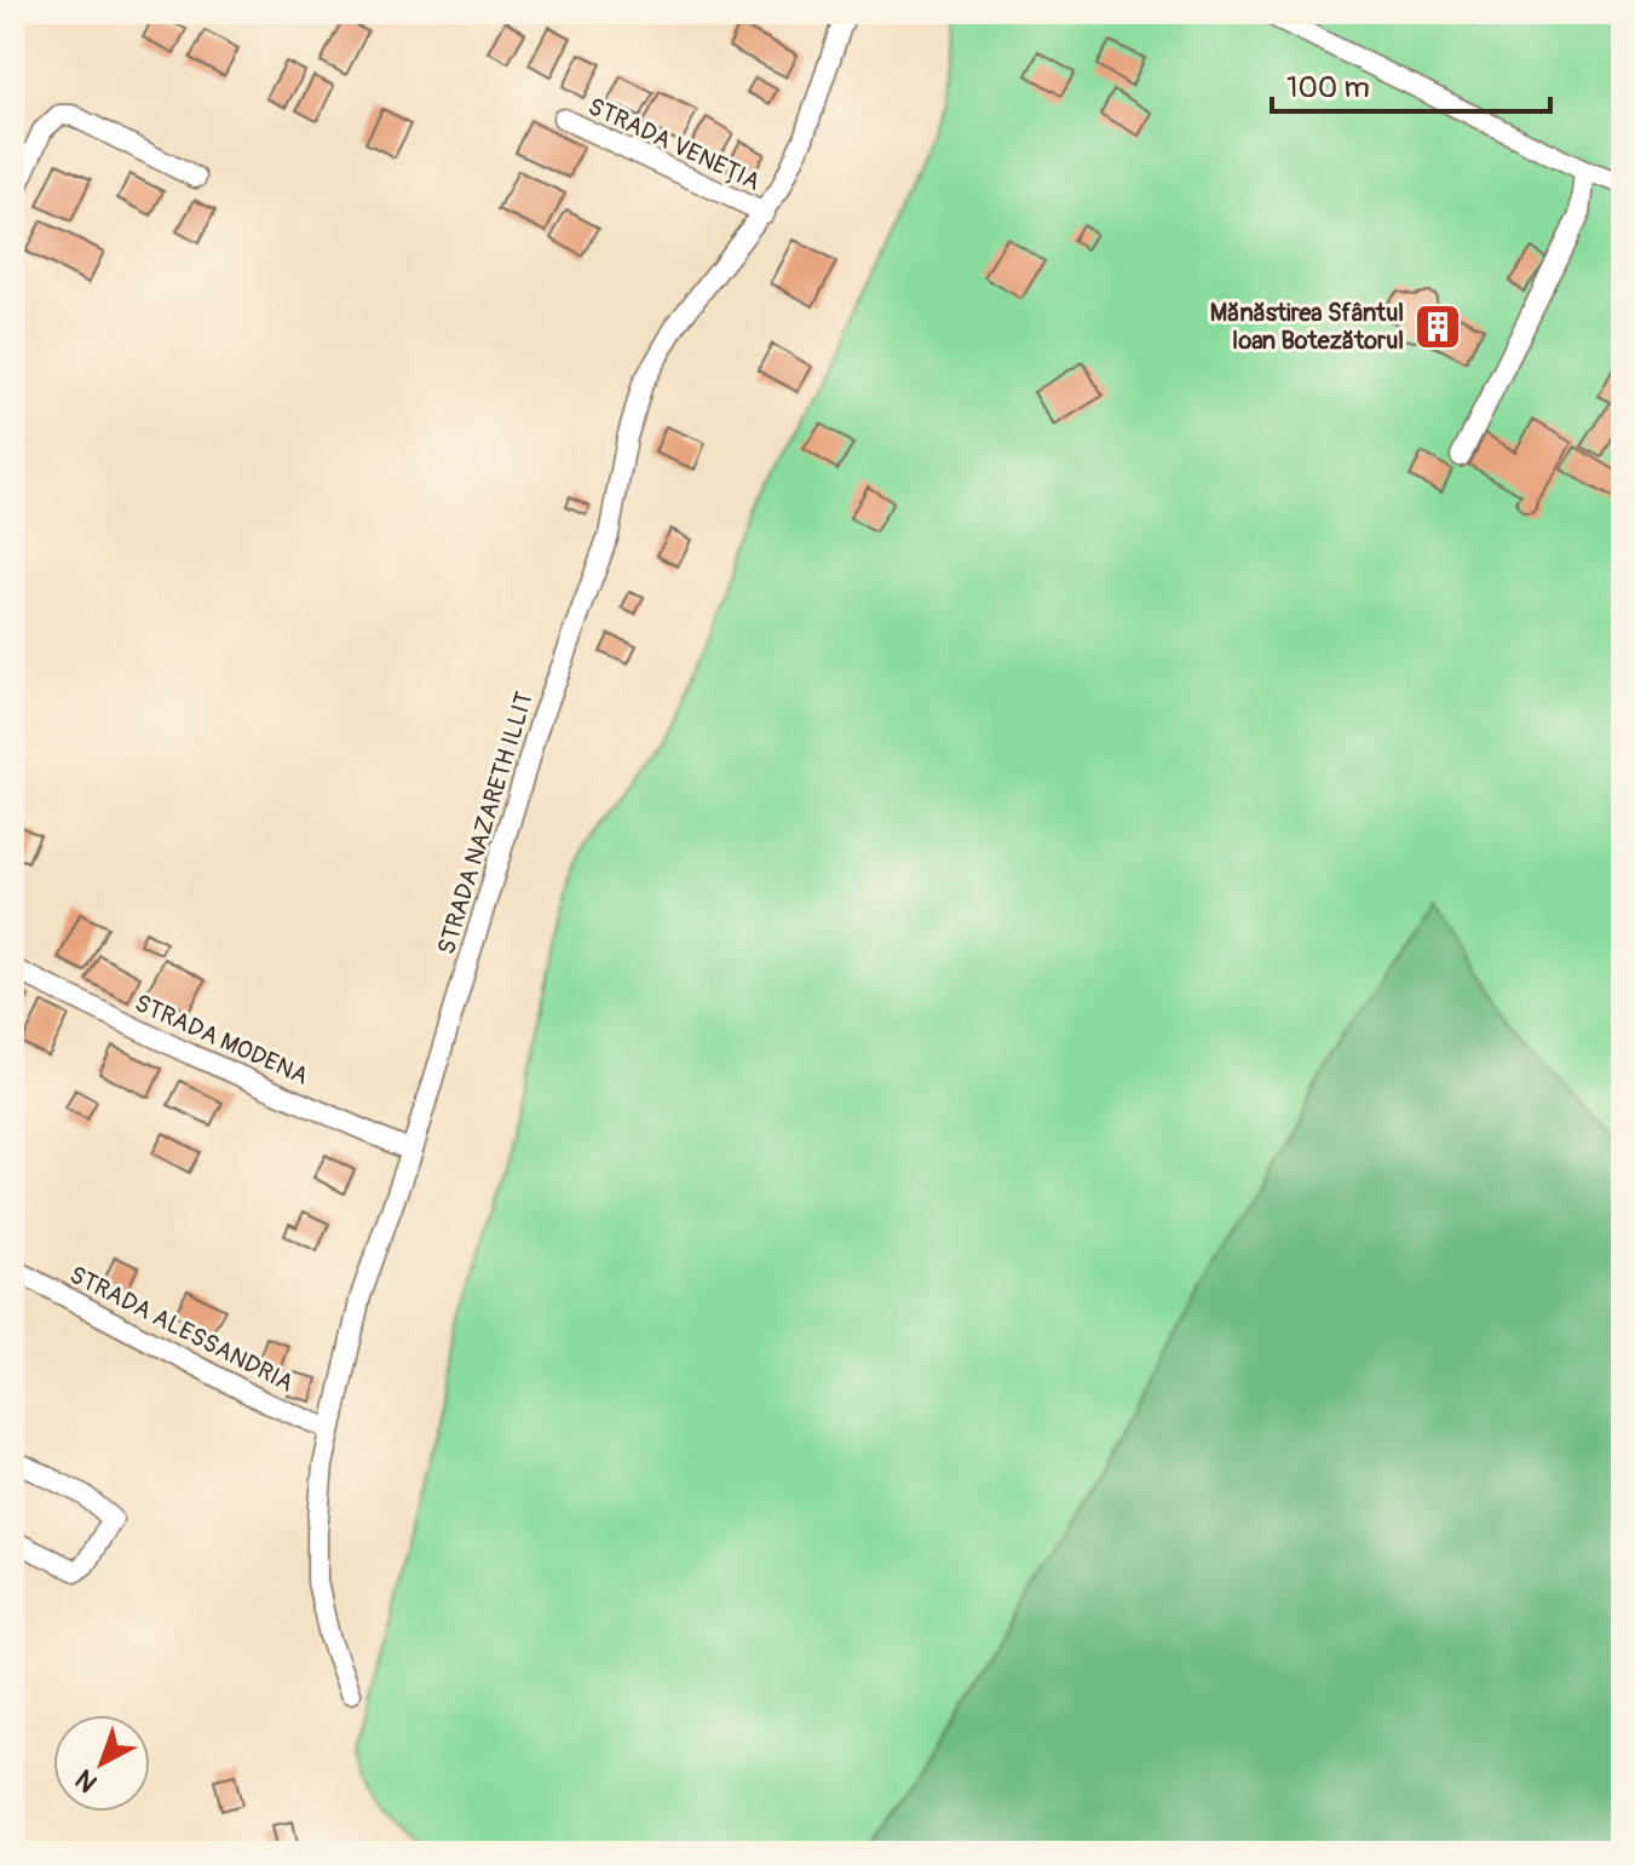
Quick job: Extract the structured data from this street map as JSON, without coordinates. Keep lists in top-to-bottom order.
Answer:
{
  "streets": {
    "street": [
      "STRADA VENEȚIA",
      "STRADA NAZARETH ILLIT",
      "STRADA MODENA",
      "STRADA ALESSANDRIA"
    ]
  },
  "crossings": [
    ["STRADA VENEȚIA", "STRADA NAZARETH ILLIT"],
    ["STRADA NAZARETH ILLIT", "STRADA MODENA"],
    ["STRADA NAZARETH ILLIT", "STRADA ALESSANDRIA"]
  ],
  "places": {
    "building": ["Mănăstirea Sfântul Ioan Botezătorul"]
  },
  "scale_bar": "100 m",
  "north": "bottom left"
}
